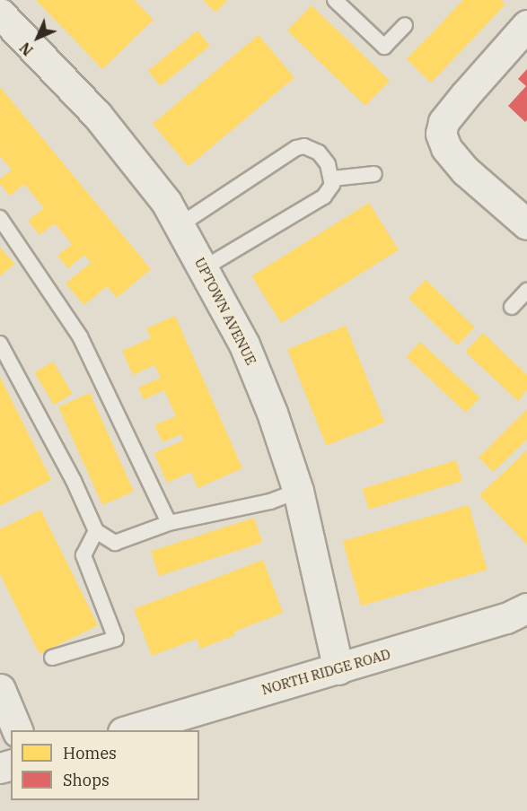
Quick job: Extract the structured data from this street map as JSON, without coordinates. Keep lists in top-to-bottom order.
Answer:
{
  "streets": {
    "street": ["UPTOWN AVENUE", "NORTH RIDGE ROAD"]
  },
  "crossings": [
    ["UPTOWN AVENUE", "NORTH RIDGE ROAD"]
  ],
  "legend": ["Homes", "Shops"],
  "north": "bottom left"
}
